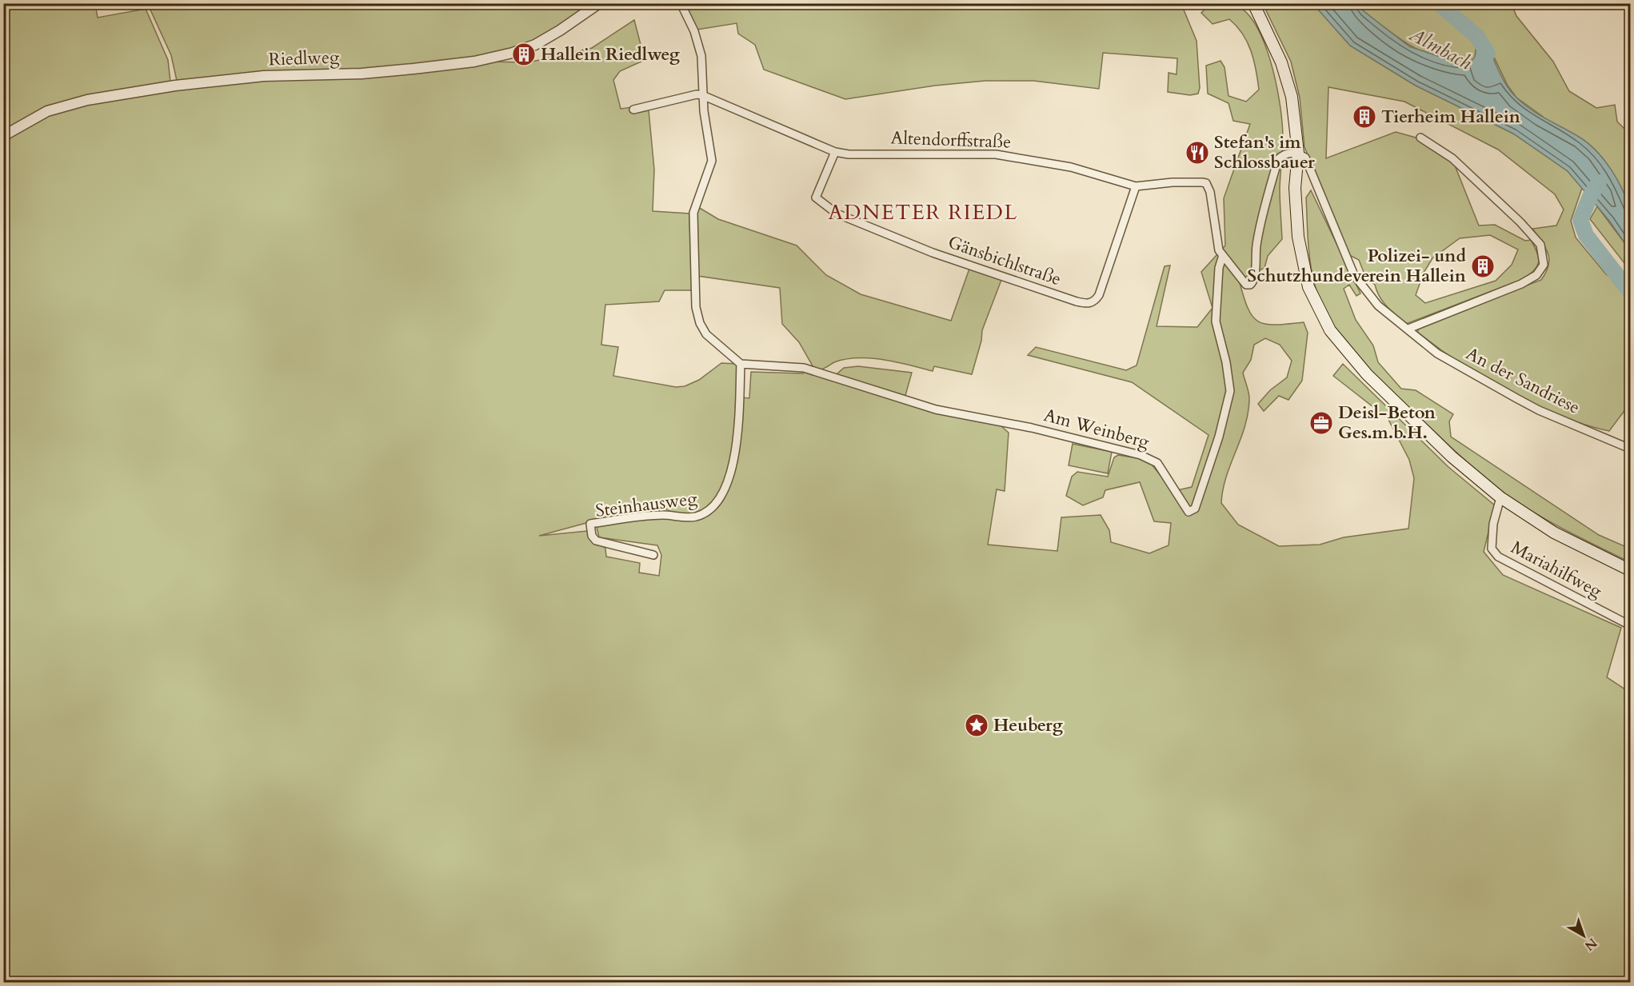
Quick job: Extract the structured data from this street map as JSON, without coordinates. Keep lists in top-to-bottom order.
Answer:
{
  "streets": {
    "street": [
      "Riedlweg",
      "Altendorffstraße",
      "Gänsbichlstraße",
      "An der Sandriese",
      "Am Weinberg",
      "Steinhausweg",
      "Mariahilfweg"
    ]
  },
  "crossings": [
    ["Altendorffstraße", "Gänsbichlstraße"],
    ["Altendorffstraße", "Am Weinberg"],
    ["Am Weinberg", "Steinhausweg"]
  ],
  "districts": ["ADNETER RIEDL"],
  "water": ["Almbach"],
  "places": {
    "building": ["Hallein Riedlweg", "Tierheim Hallein", "Polizei- und Schutzhundeverein Hallein"],
    "restaurant": ["Stefan's im Schlossbauer"],
    "office": ["Deisl-Beton Ges.m.b.H."],
    "place": ["Heuberg"]
  },
  "north": "bottom right"
}
